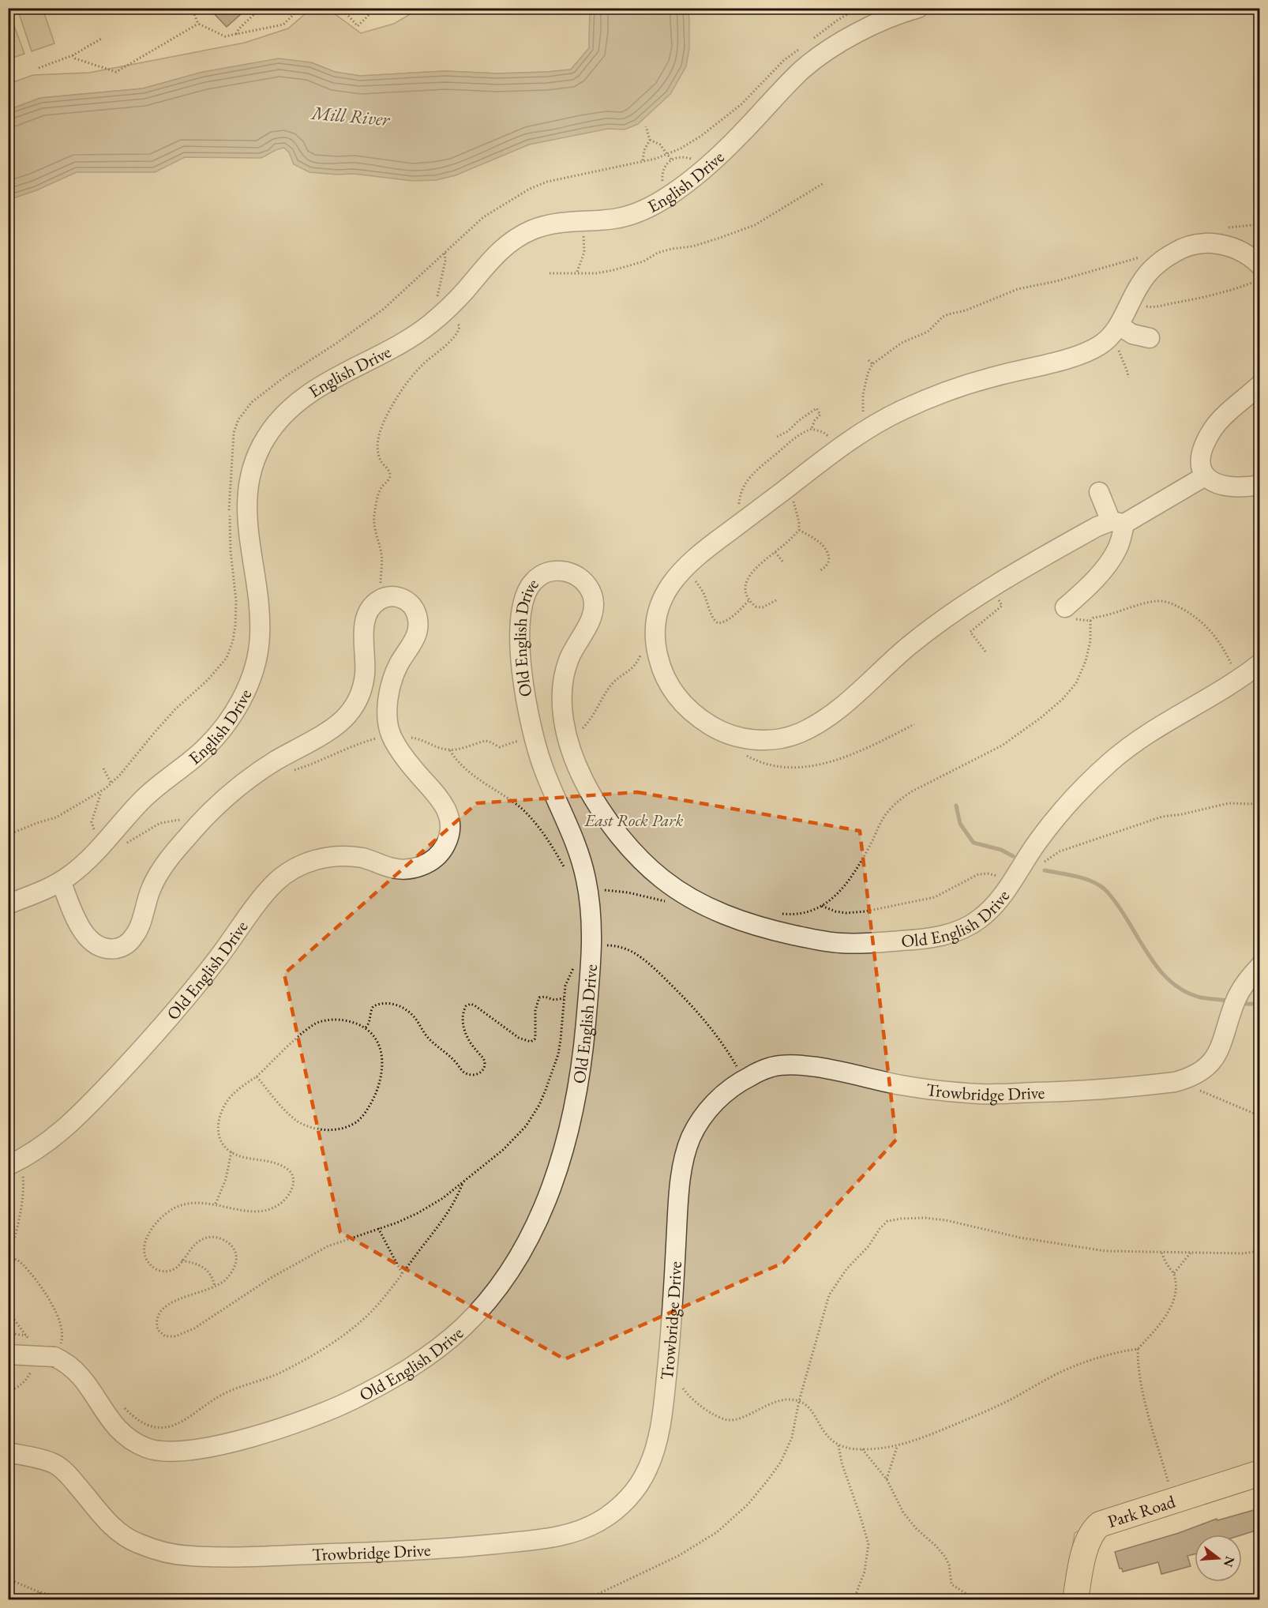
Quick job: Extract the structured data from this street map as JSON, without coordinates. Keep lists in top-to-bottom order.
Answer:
{
  "streets": {
    "main road": ["Park Road"],
    "street": ["English Drive", "Old English Drive", "Trowbridge Drive"]
  },
  "water": ["Mill River"],
  "parks": ["East Rock Park"],
  "north": "right"
}
